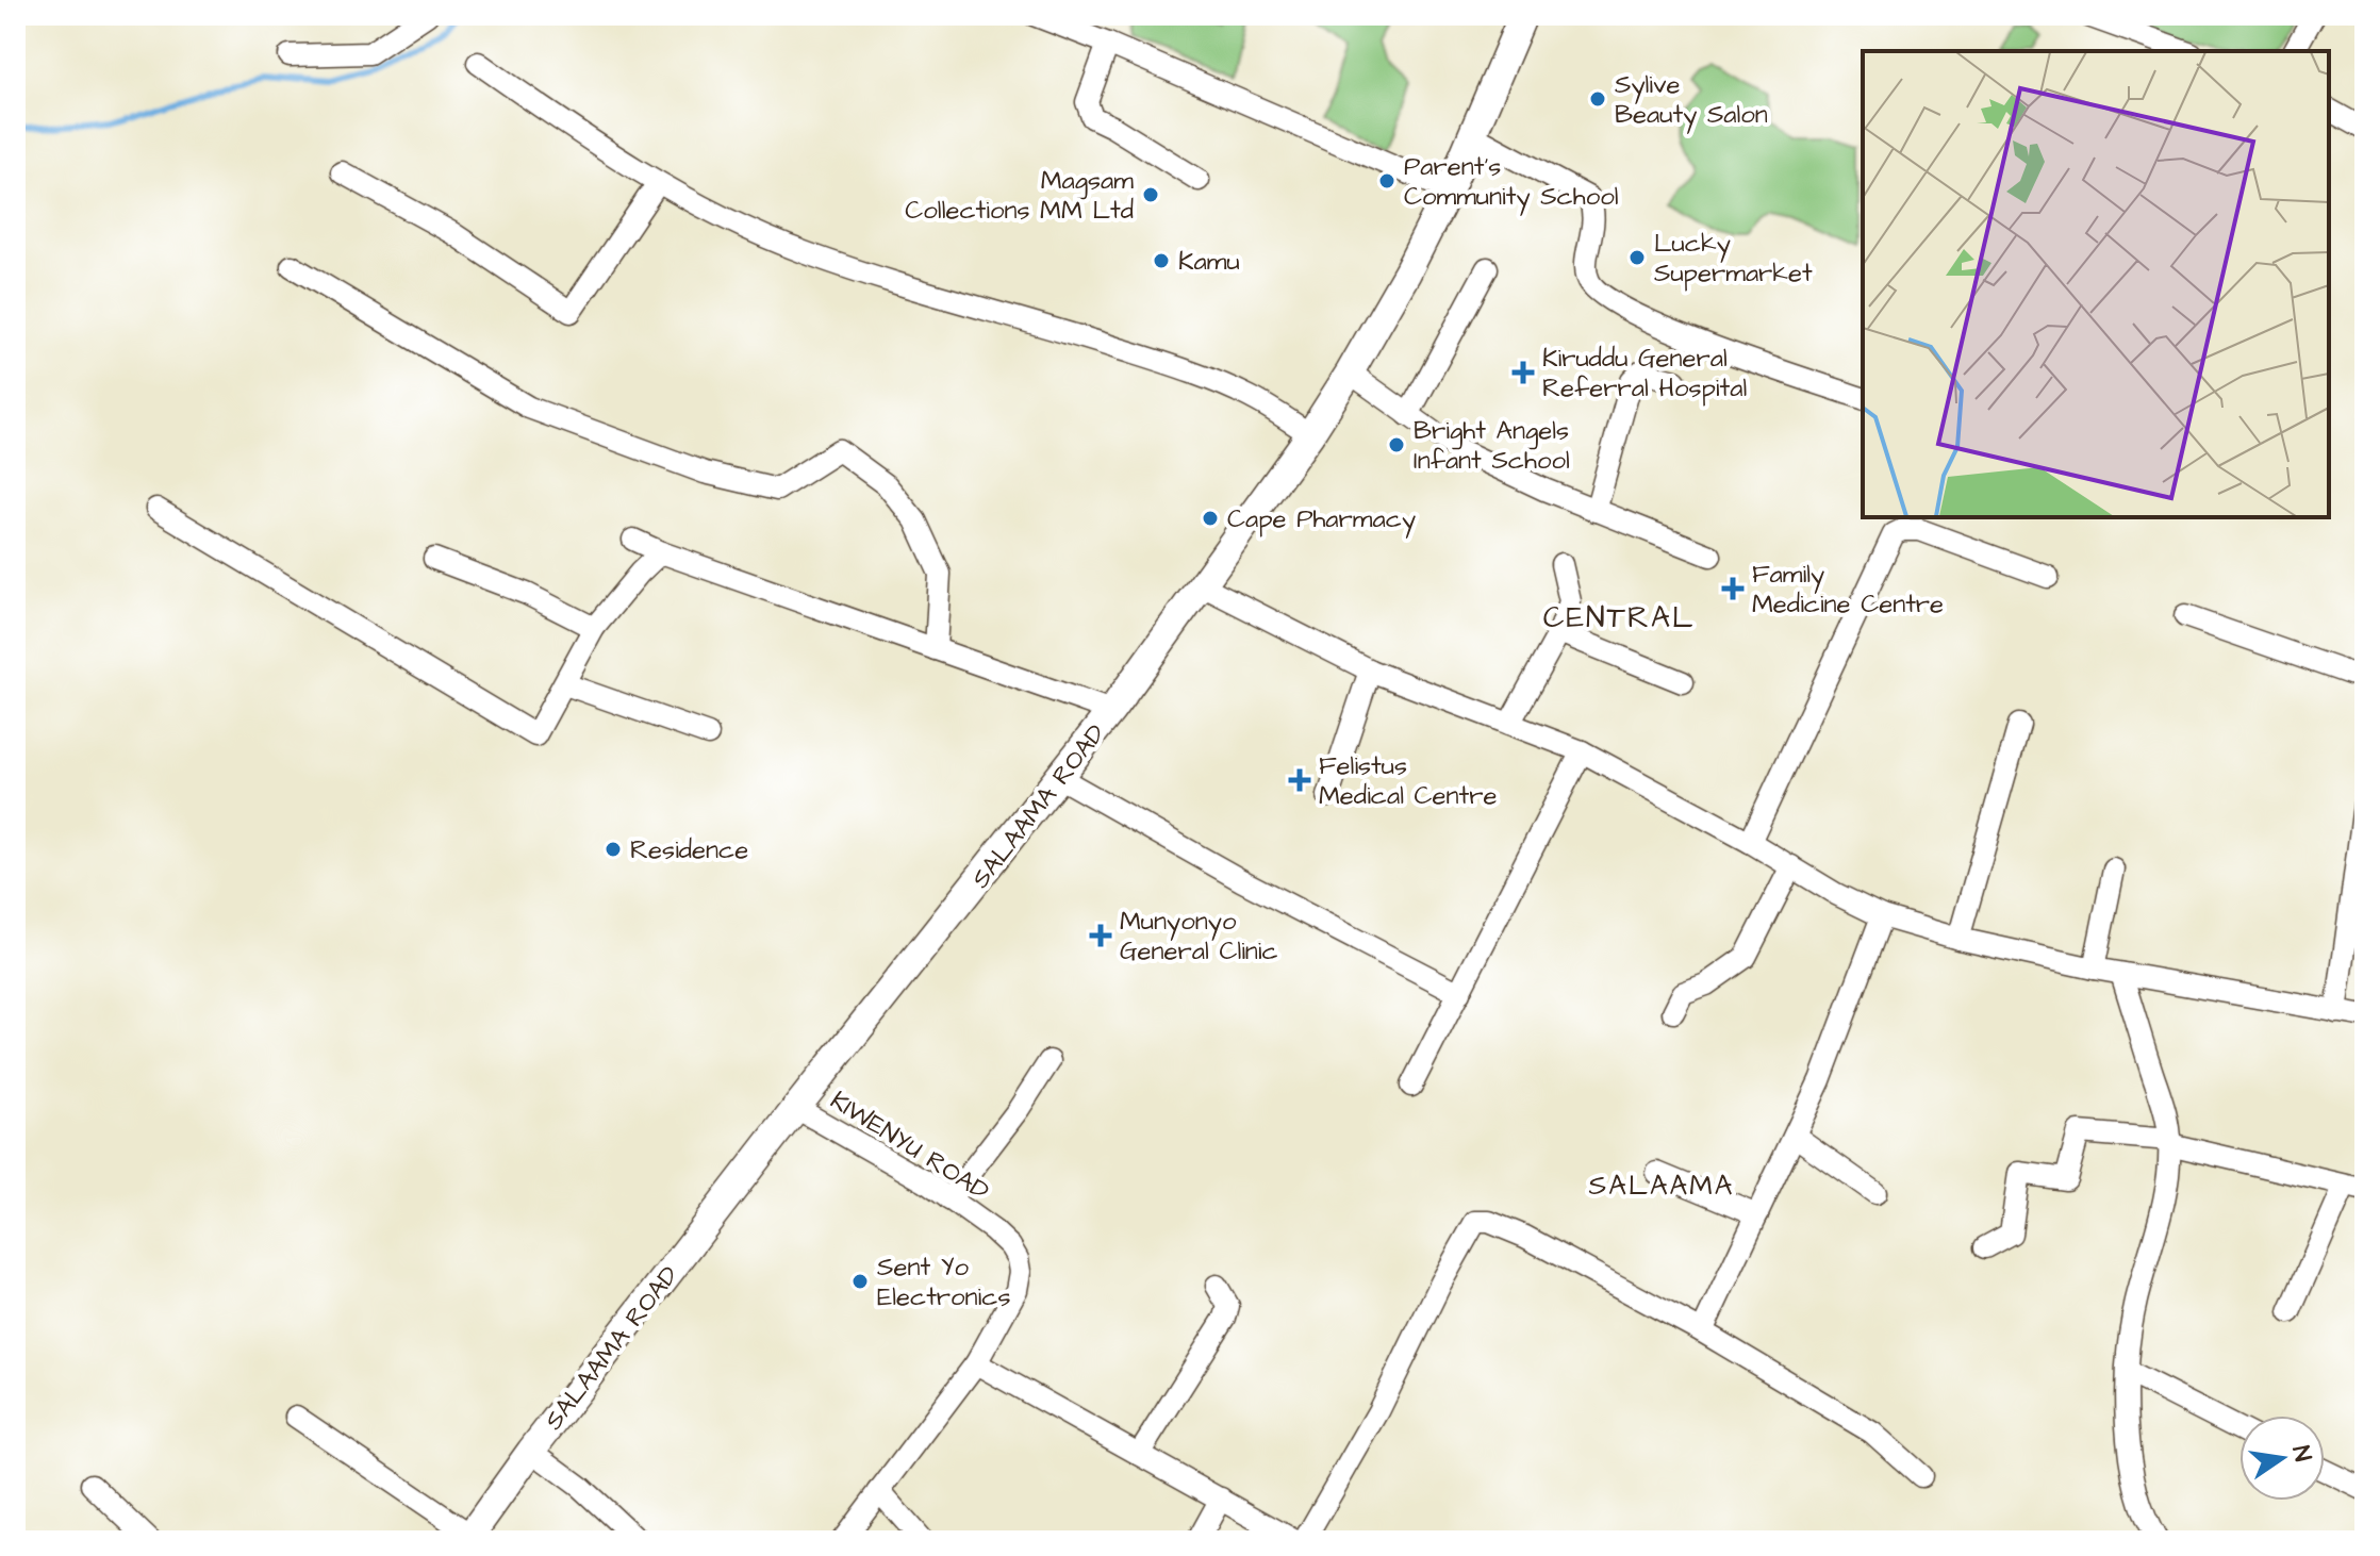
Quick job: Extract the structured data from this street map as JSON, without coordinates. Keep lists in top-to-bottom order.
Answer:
{
  "streets": {
    "main road": ["SALAAMA ROAD"],
    "street": ["KIWENYU ROAD"]
  },
  "crossings": [
    ["SALAAMA ROAD", "KIWENYU ROAD"]
  ],
  "districts": ["CENTRAL", "SALAAMA"],
  "places": {
    "other": [
      "Sylive Beauty Salon",
      "Parent's Community School",
      "Magsam Collections MM Ltd",
      "Lucky Supermarket",
      "Kamu",
      "Bright Angels Infant School",
      "Cape Pharmacy",
      "Residence",
      "Sent Yo Electronics"
    ],
    "health": [
      "Kiruddu General Referral Hospital",
      "Family Medicine Centre",
      "Felistus Medical Centre",
      "Munyonyo General Clinic"
    ]
  },
  "north": "right"
}
